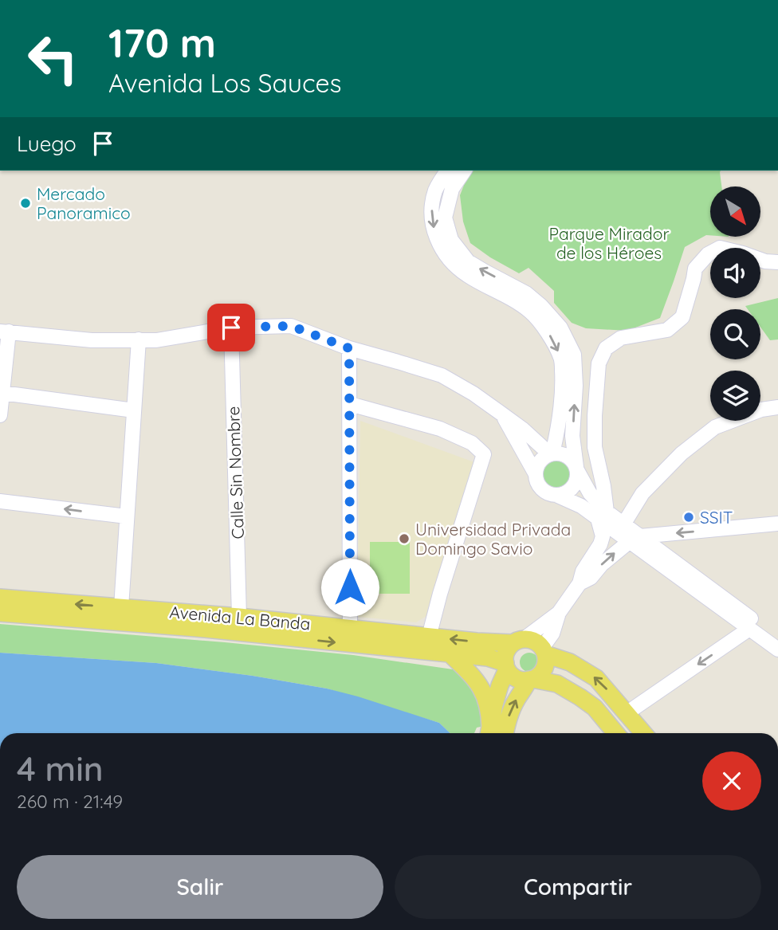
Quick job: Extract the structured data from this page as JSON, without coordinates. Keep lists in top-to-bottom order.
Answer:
{
  "streets": {
    "main road": ["Avenida La Banda"],
    "street": ["Calle Sin Nombre"]
  },
  "crossings": [
    ["Calle Sin Nombre", "Avenida La Banda"]
  ],
  "parks": ["Parque Mirador de los Héroes"],
  "places": ["Mercado Panoramico", "SSIT", "Universidad Privada Domingo Savio"],
  "north": "bottom right",
  "page": {
    "turn": ["170 m", "Avenida Los Sauces"],
    "then": "Luego",
    "heading": ["4 min", "260 m · 21:49"],
    "buttons": ["Salir", "Compartir"]
  }
}
